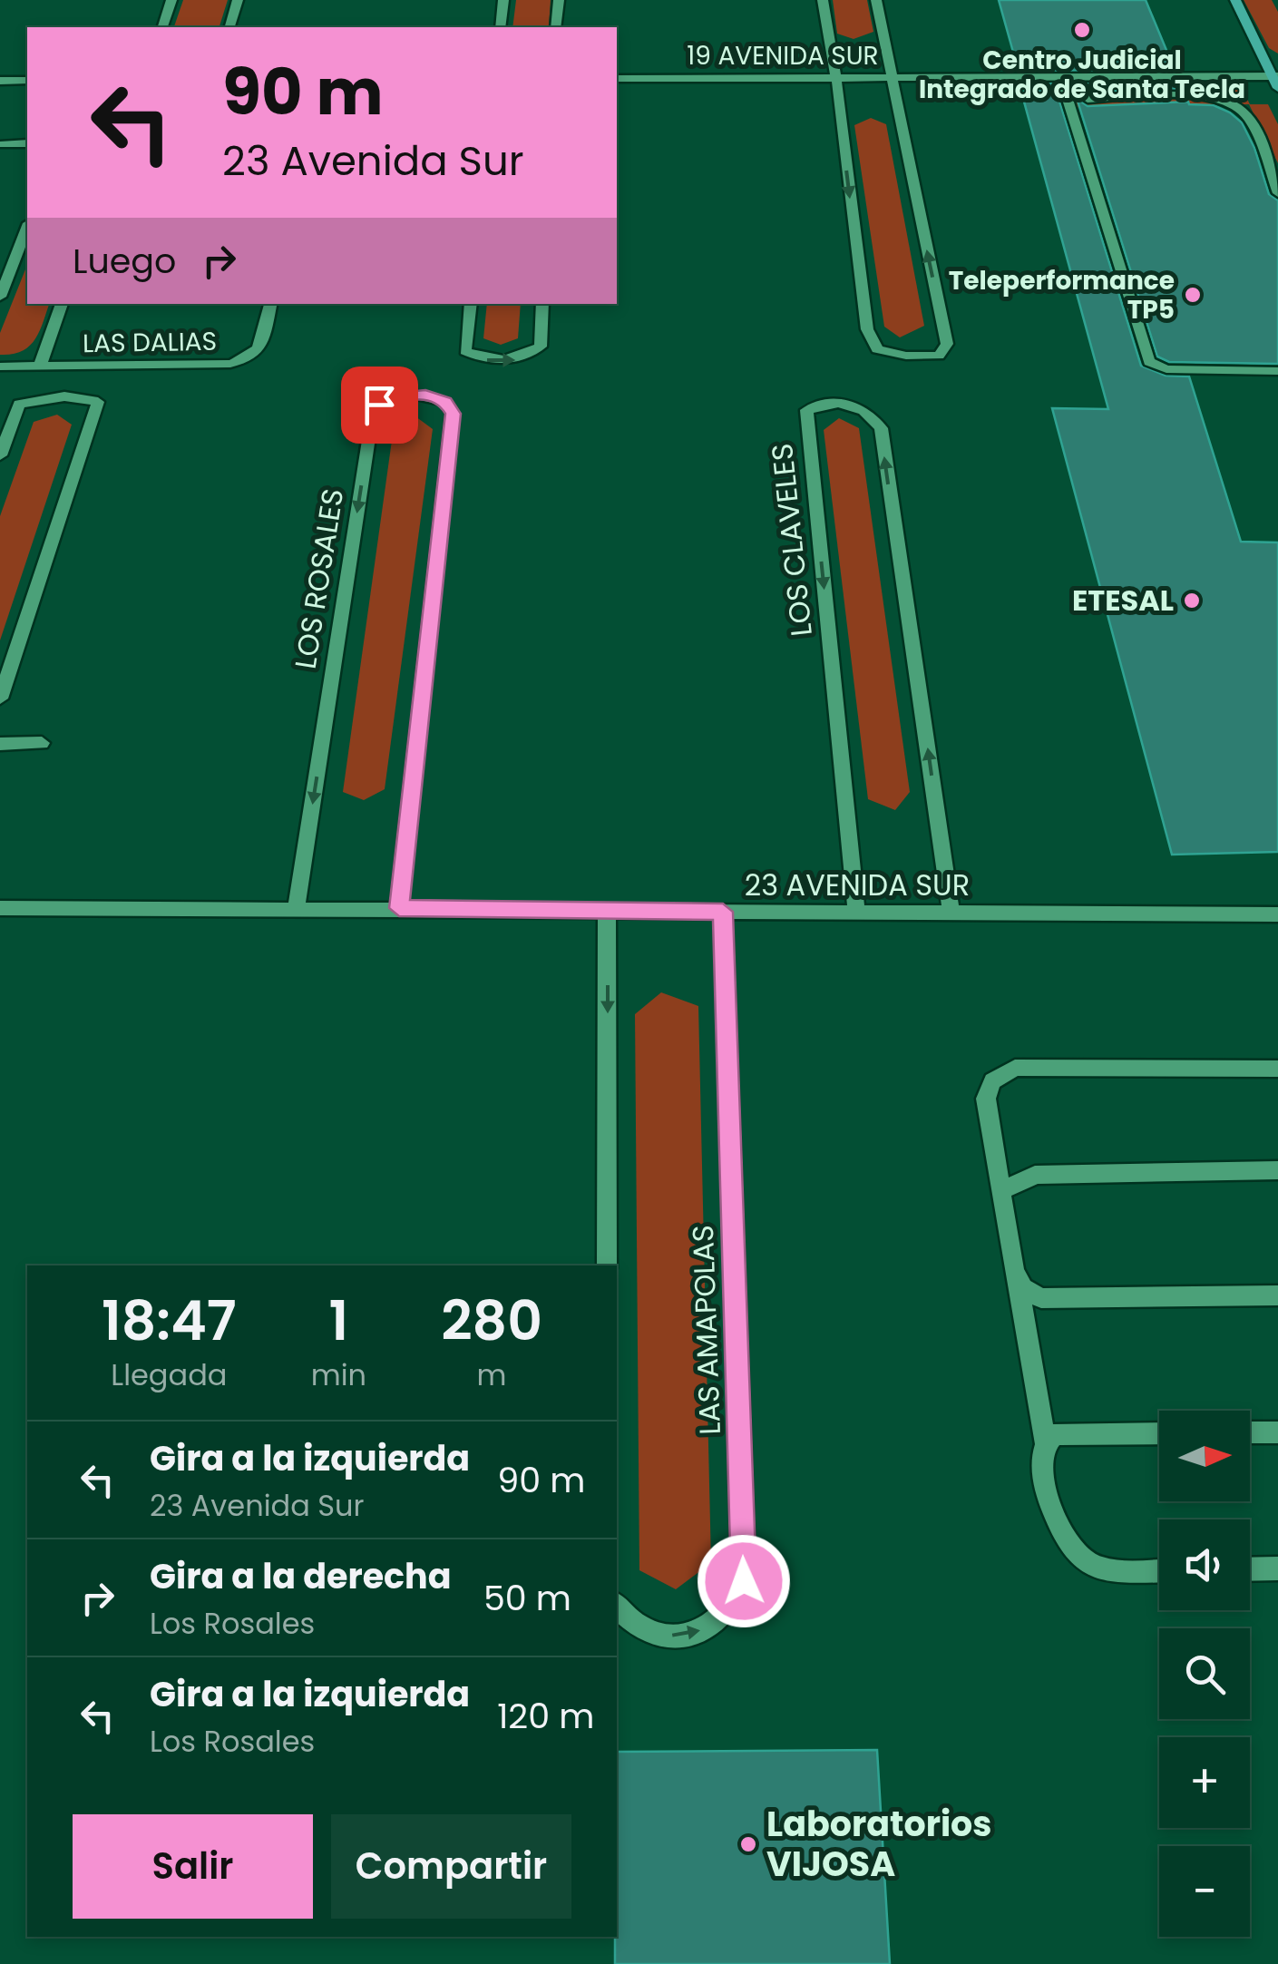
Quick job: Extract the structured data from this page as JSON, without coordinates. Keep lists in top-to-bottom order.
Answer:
{
  "streets": {
    "street": [
      "19 AVENIDA SUR",
      "LAS DALIAS",
      "LOS CLAVELES",
      "LOS ROSALES",
      "23 AVENIDA SUR",
      "LAS AMAPOLAS"
    ]
  },
  "crossings": [
    ["LOS CLAVELES", "23 AVENIDA SUR"],
    ["LOS ROSALES", "23 AVENIDA SUR"],
    ["23 AVENIDA SUR", "LAS AMAPOLAS"]
  ],
  "places": [
    "Centro Judicial Integrado de Santa Tecla",
    "Teleperformance TP5",
    "ETESAL",
    "Laboratorios VIJOSA"
  ],
  "north": "right",
  "page": {
    "turn": ["90 m", "23 Avenida Sur"],
    "then": "Luego",
    "eta": [
      "18:47",
      "Llegada",
      "1",
      "min",
      "280",
      "m"
    ],
    "map_buttons": ["+", "−"],
    "list": [
      {
        "name": "Gira a la izquierda",
        "note": "23 Avenida Sur",
        "value": "90 m"
      },
      {
        "name": "Gira a la derecha",
        "note": "Los Rosales",
        "value": "50 m"
      },
      {
        "name": "Gira a la izquierda",
        "note": "Los Rosales",
        "value": "120 m"
      }
    ],
    "buttons": ["Salir", "Compartir"]
  }
}
